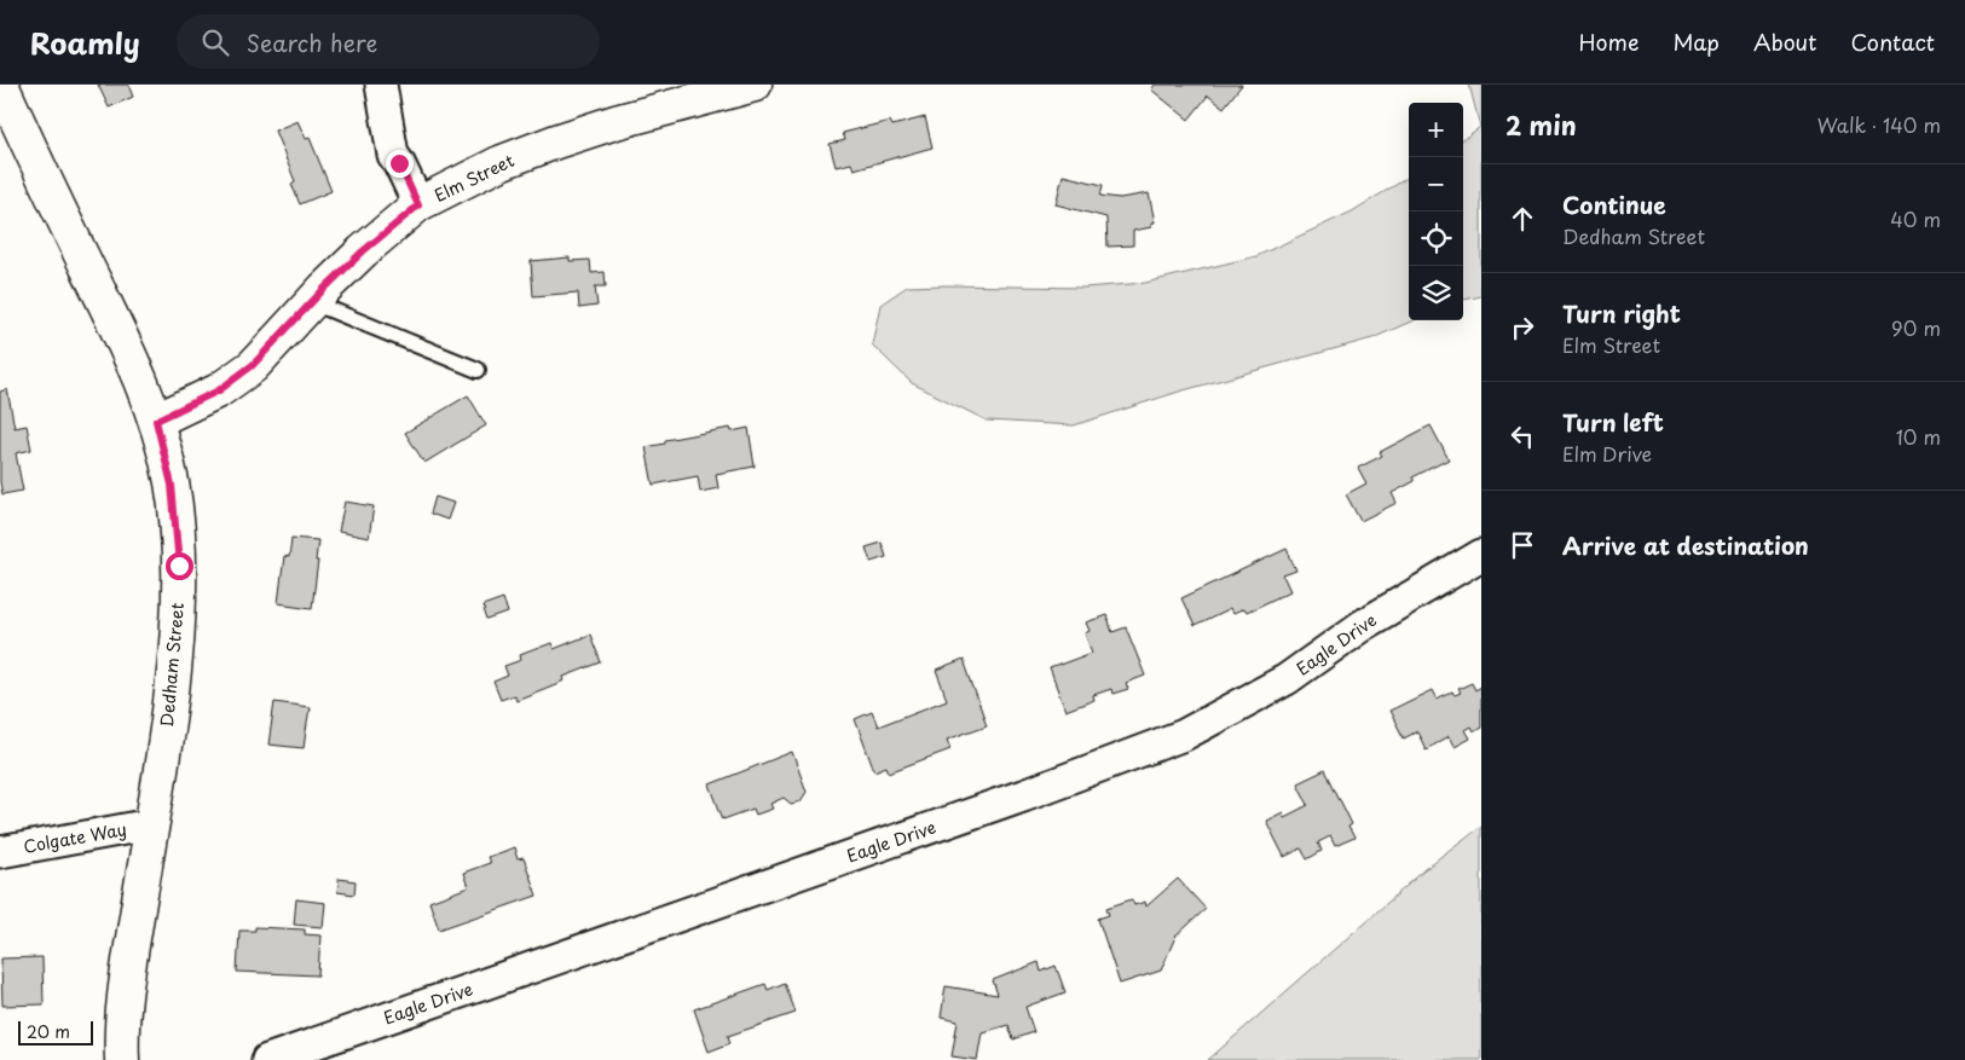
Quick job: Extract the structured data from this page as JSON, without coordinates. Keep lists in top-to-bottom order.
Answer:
{
  "streets": {
    "main road": ["Elm Street", "Dedham Street"],
    "street": ["Eagle Drive", "Colgate Way"]
  },
  "crossings": [
    ["Elm Street", "Dedham Street"],
    ["Dedham Street", "Colgate Way"]
  ],
  "scale_bar": "20 m",
  "page": {
    "header": "Roamly",
    "search": "Search here",
    "nav": [
      "Home",
      "Map",
      "About",
      "Contact"
    ],
    "heading": ["2 min", "Walk · 140 m"],
    "map_buttons": ["+", "−"],
    "list": [
      ["Continue", "Dedham Street", "40 m"],
      ["Turn right", "Elm Street", "90 m"],
      ["Turn left", "Elm Drive", "10 m"],
      "Arrive at destination"
    ],
    "scale": "20 m"
  }
}
